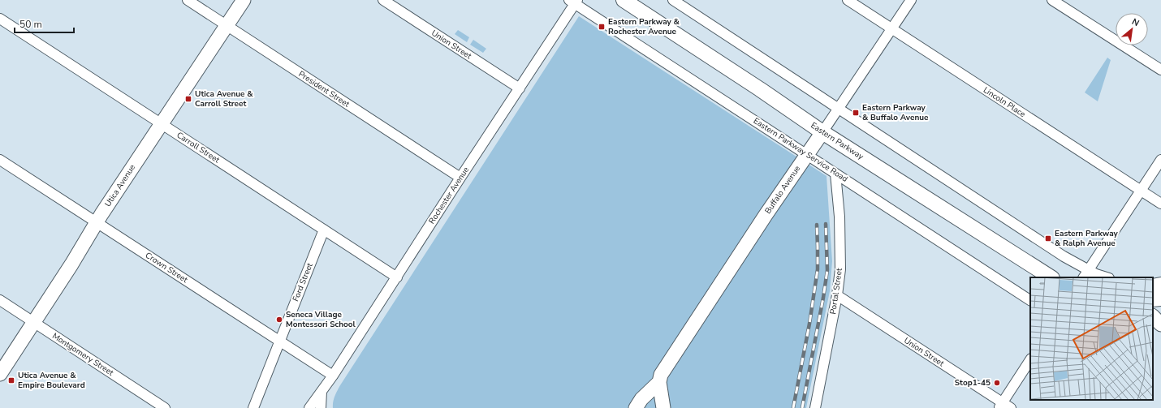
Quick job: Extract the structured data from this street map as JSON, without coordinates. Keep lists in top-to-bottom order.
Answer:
{
  "streets": {
    "main road": ["Eastern Parkway", "Utica Avenue", "Buffalo Avenue"],
    "street": [
      "Union Street",
      "President Street",
      "Lincoln Place",
      "Carroll Street",
      "Eastern Parkway Service Road",
      "Rochester Avenue",
      "Crown Street",
      "Ford Street",
      "Portal Street",
      "Montgomery Street"
    ]
  },
  "crossings": [
    ["Union Street", "Rochester Avenue"],
    ["Union Street", "Portal Street"],
    ["President Street", "Utica Avenue"],
    ["President Street", "Rochester Avenue"],
    ["Lincoln Place", "Buffalo Avenue"],
    ["Eastern Parkway", "Buffalo Avenue"],
    ["Carroll Street", "Utica Avenue"],
    ["Carroll Street", "Rochester Avenue"],
    ["Carroll Street", "Ford Street"],
    ["Eastern Parkway Service Road", "Buffalo Avenue"],
    ["Eastern Parkway Service Road", "Rochester Avenue"],
    ["Eastern Parkway Service Road", "Portal Street"],
    ["Utica Avenue", "Crown Street"],
    ["Utica Avenue", "Montgomery Street"],
    ["Rochester Avenue", "Crown Street"],
    ["Crown Street", "Ford Street"]
  ],
  "places": {
    "transit": [
      "Eastern Parkway & Rochester Avenue",
      "Utica Avenue & Carroll Street",
      "Eastern Parkway & Buffalo Avenue",
      "Eastern Parkway & Ralph Avenue",
      "Utica Avenue & Empire Boulevard"
    ],
    "other": ["Seneca Village Montessori School", "Stop1-45"]
  },
  "scale_bar": "50 m",
  "north": "top right"
}
